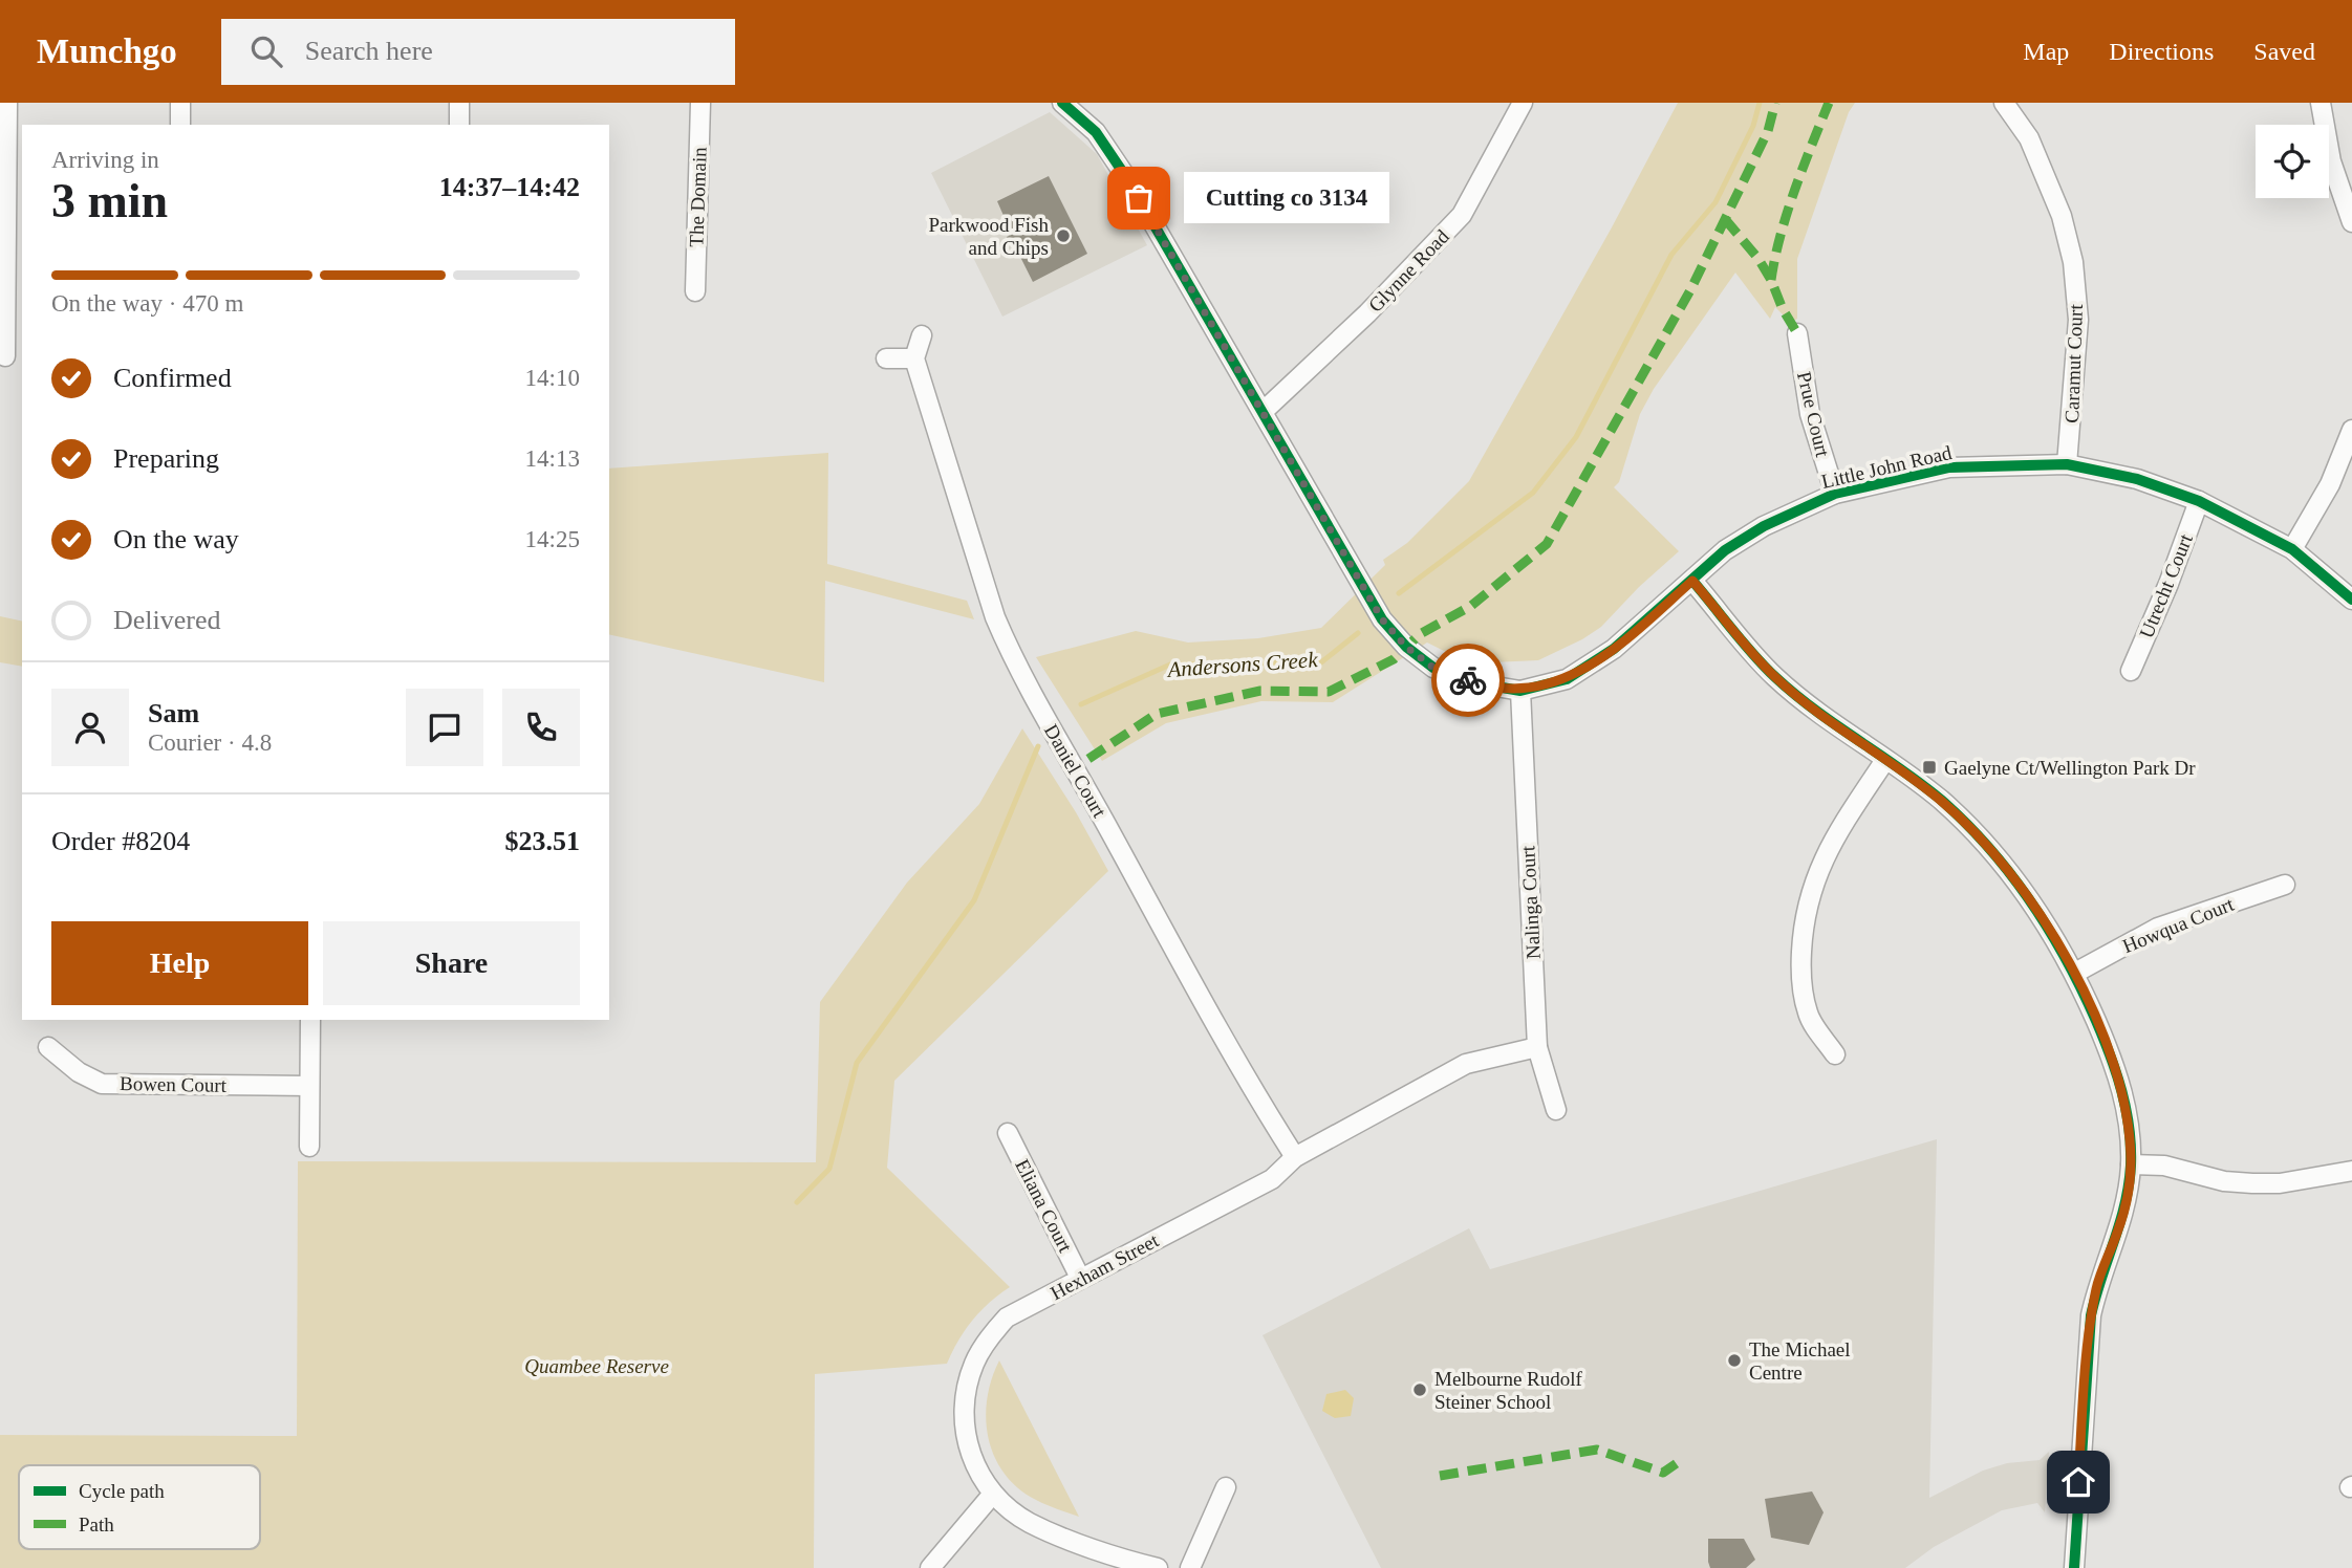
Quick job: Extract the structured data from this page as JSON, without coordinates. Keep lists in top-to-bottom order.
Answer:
{
  "streets": {
    "street": [
      "The Domain",
      "Glynne Road",
      "Caramut Court",
      "Prue Court",
      "Little John Road",
      "Utrecht Court",
      "Daniel Court",
      "Nalinga Court",
      "Howqua Court",
      "Bowen Court",
      "Eliana Court",
      "Hexham Street"
    ]
  },
  "crossings": [
    ["Glynne Road", "Little John Road"],
    ["Caramut Court", "Little John Road"],
    ["Prue Court", "Little John Road"],
    ["Little John Road", "Utrecht Court"],
    ["Little John Road", "Nalinga Court"],
    ["Daniel Court", "Hexham Street"],
    ["Nalinga Court", "Hexham Street"],
    ["Eliana Court", "Hexham Street"]
  ],
  "water": ["Andersons Creek"],
  "parks": ["Quambee Reserve"],
  "places": {
    "other": [
      "Cutting co 3134",
      "Parkwood Fish and Chips",
      "The Michael Centre",
      "Melbourne Rudolf Steiner School"
    ],
    "transit": ["Gaelyne Ct/Wellington Park Dr"]
  },
  "legend": ["Cycle path", "Path"],
  "page": {
    "header": "Munchgo",
    "search": "Search here",
    "nav": ["Map", "Directions", "Saved"],
    "heading": ["3 min", "Arriving in", "14:37–14:42"],
    "panel": [
      "Sam",
      "Courier · 4.8",
      "Order #8204",
      "$23.51"
    ],
    "bubble": "Cutting co 3134",
    "bar": "On the way · 470 m",
    "list": [
      ["Confirmed", "14:10"],
      ["Preparing", "14:13"],
      ["On the way", "14:25"],
      "Delivered"
    ],
    "buttons": ["Help", "Share"]
  }
}
